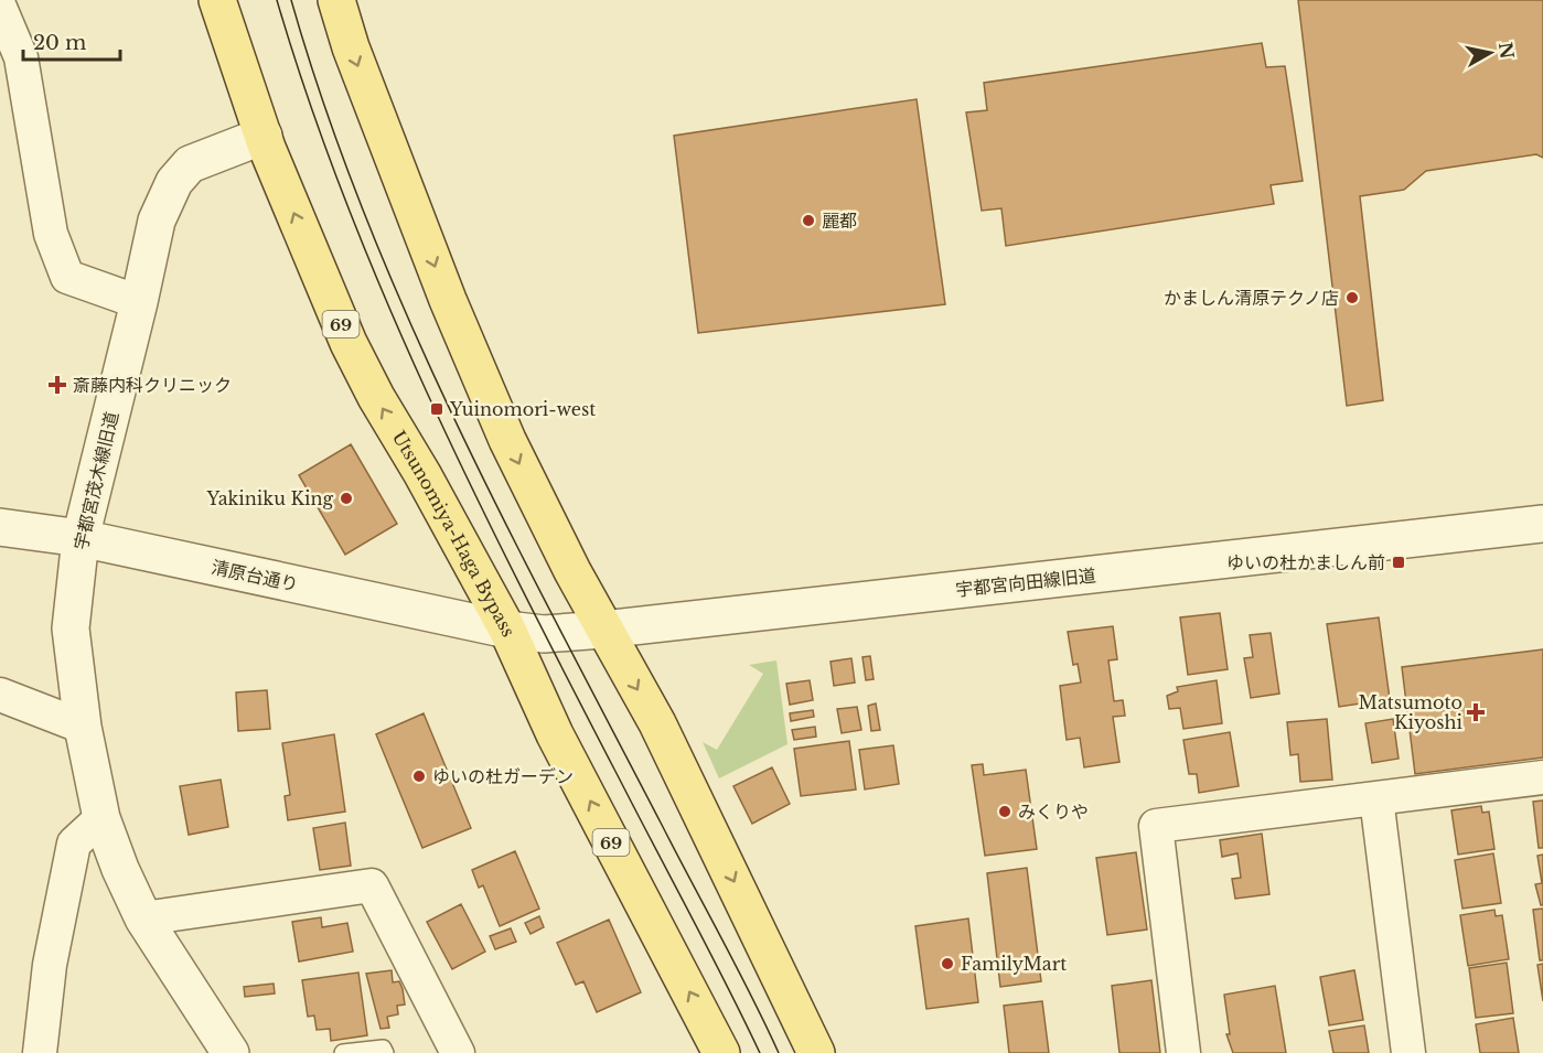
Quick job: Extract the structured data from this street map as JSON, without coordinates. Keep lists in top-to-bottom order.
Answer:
{
  "streets": {
    "main road": ["69", "Utsunomiya-Haga Bypass"],
    "street": ["宇都宮茂木線旧道", "清原台通り", "宇都宮向田線旧道"]
  },
  "crossings": [
    ["宇都宮茂木線旧道", "Utsunomiya-Haga Bypass"],
    ["宇都宮茂木線旧道", "清原台通り"],
    ["Utsunomiya-Haga Bypass", "清原台通り"],
    ["Utsunomiya-Haga Bypass", "宇都宮向田線旧道"],
    ["清原台通り", "宇都宮向田線旧道"]
  ],
  "places": {
    "other": [
      "麗都",
      "かましん清原テクノ店",
      "Yakiniku King",
      "ゆいの杜ガーデン",
      "みくりや",
      "FamilyMart"
    ],
    "health": ["斎藤内科クリニック", "Matsumoto Kiyoshi"],
    "transit": ["Yuinomori-west", "ゆいの杜かましん前"]
  },
  "scale_bar": "20 m",
  "north": "right"
}
